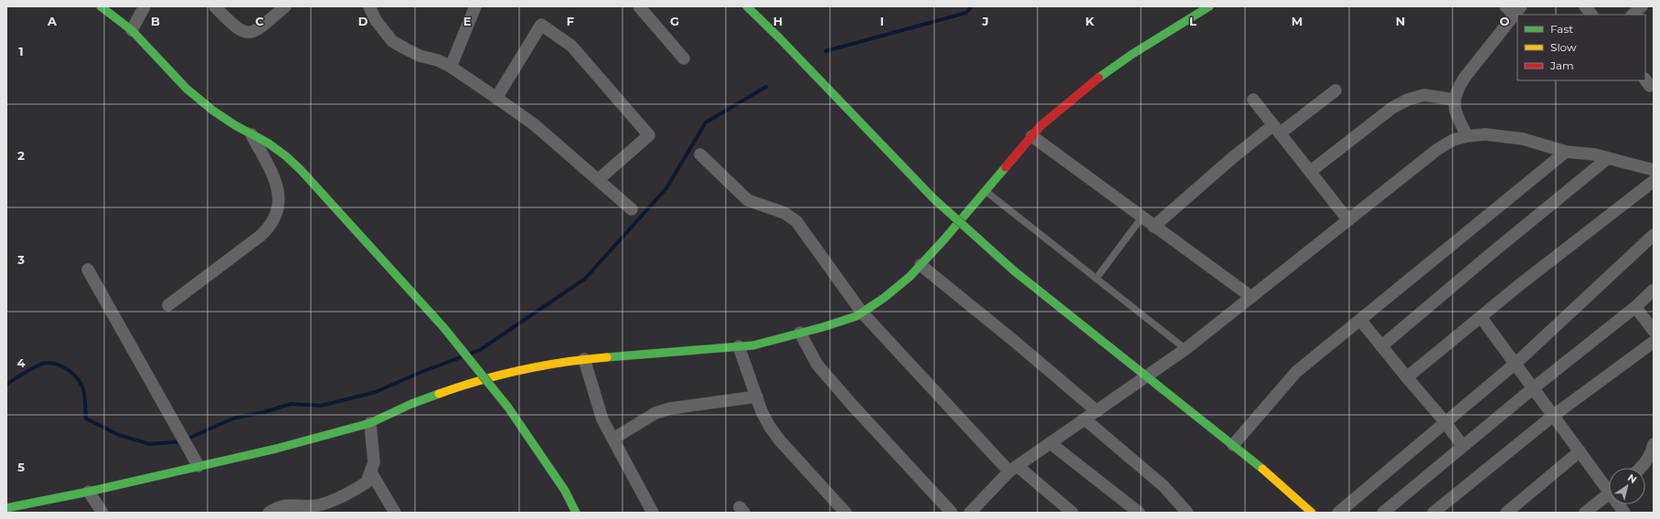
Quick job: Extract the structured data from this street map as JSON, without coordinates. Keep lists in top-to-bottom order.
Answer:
{
  "legend": ["Fast", "Slow", "Jam"],
  "north": "top right",
  "grid": {
    "columns": [
      "A",
      "B",
      "C",
      "D",
      "E",
      "F",
      "G",
      "H",
      "I",
      "J",
      "K",
      "L",
      "M",
      "N",
      "O"
    ],
    "rows": [
      "1",
      "2",
      "3",
      "4",
      "5"
    ]
  }
}
